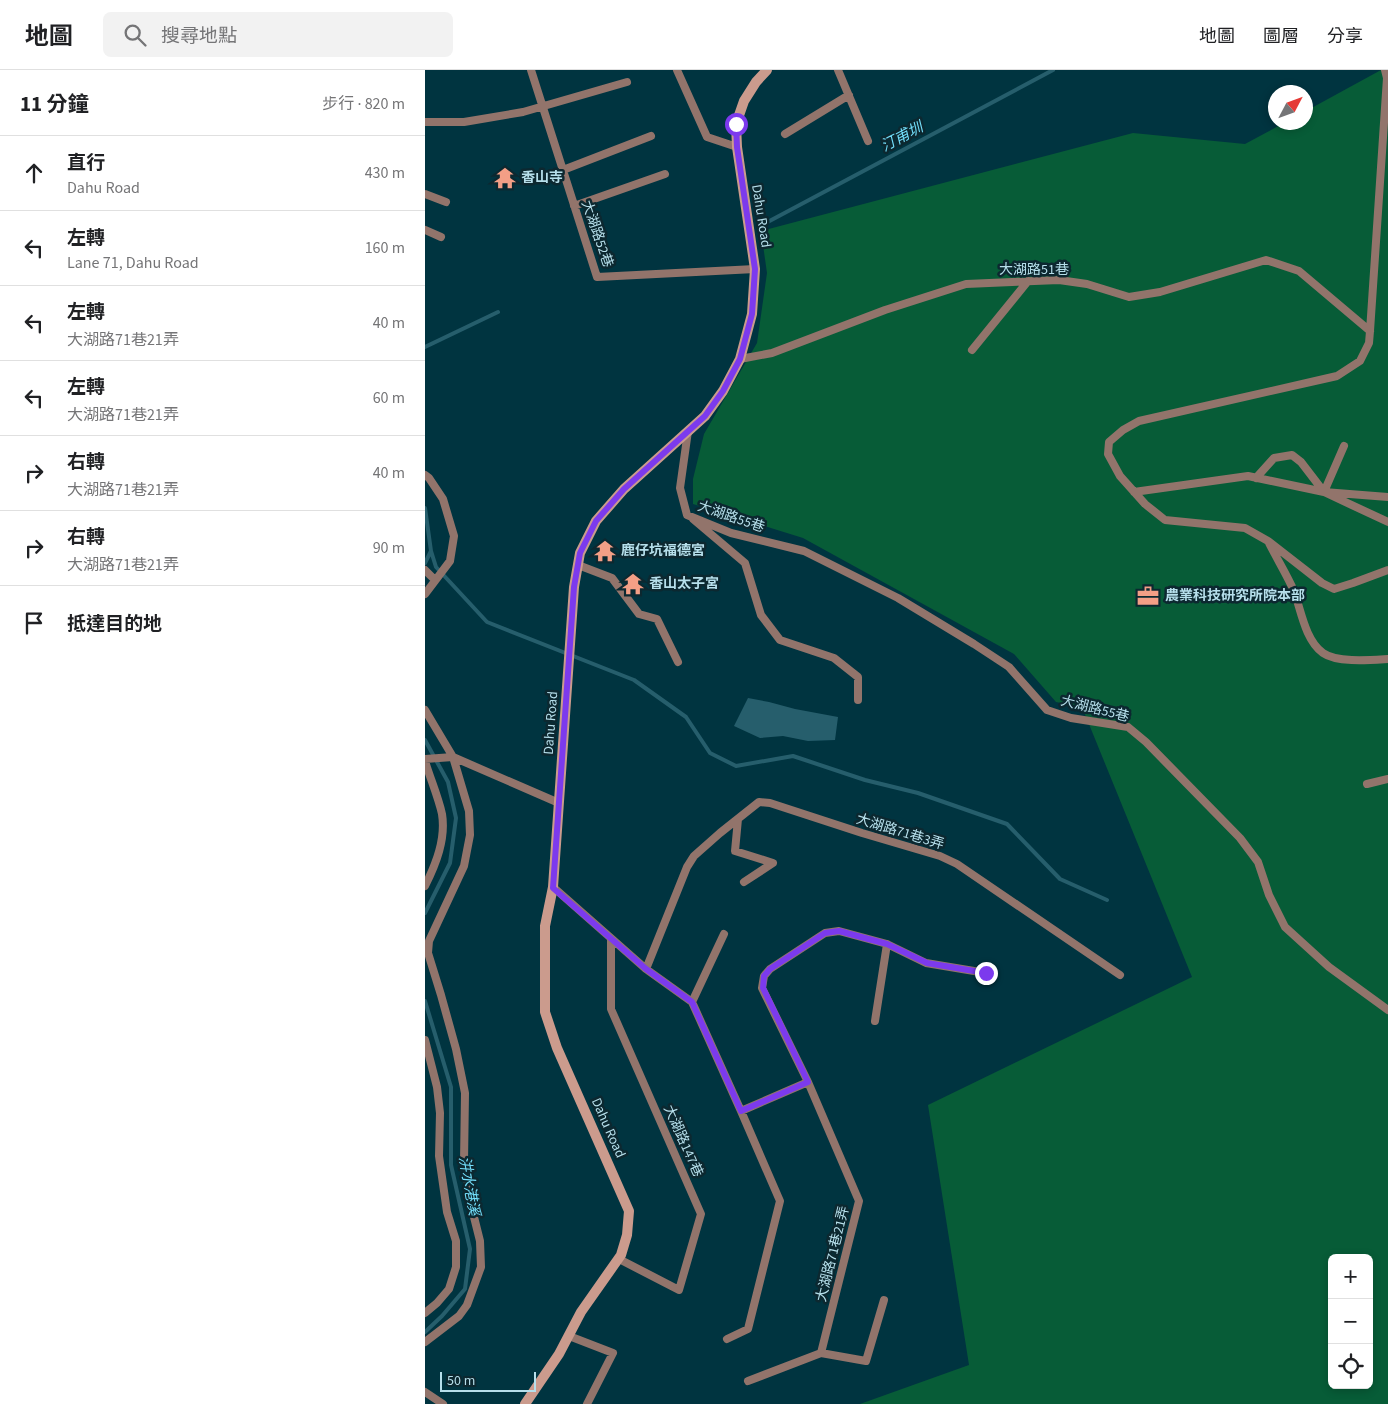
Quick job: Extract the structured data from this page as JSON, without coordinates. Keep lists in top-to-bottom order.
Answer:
{
  "streets": {
    "street": ["Dahu Road"],
    "lane": [
      "大湖路52巷",
      "大湖路51巷",
      "大湖路55巷",
      "大湖路71巷3弄",
      "大湖路147巷",
      "大湖路71巷21弄"
    ]
  },
  "crossings": [
    ["Dahu Road", "大湖路52巷"],
    ["Dahu Road", "大湖路51巷"],
    ["Dahu Road", "大湖路55巷"],
    ["Dahu Road", "大湖路147巷"]
  ],
  "water": ["汀甫圳", "汫水港溪"],
  "places": {
    "temple": ["香山寺", "鹿仔坑福德宮", "香山太子宮"],
    "office": ["農業科技研究所院本部"]
  },
  "scale_bar": "50 m",
  "north": "top right",
  "page": {
    "header": "地圖",
    "search": "搜尋地點",
    "nav": ["地圖", "圖層", "分享"],
    "heading": ["11 分鐘", "步行 · 820 m"],
    "list": [
      ["直行", "Dahu Road", "430 m"],
      ["左轉", "Lane 71, Dahu Road", "160 m"],
      ["左轉", "大湖路71巷21弄", "40 m"],
      ["左轉", "大湖路71巷21弄", "60 m"],
      ["右轉", "大湖路71巷21弄", "40 m"],
      ["右轉", "大湖路71巷21弄", "90 m"],
      "抵達目的地"
    ],
    "map_buttons": ["+", "−"],
    "scale": "50 m"
  }
}
